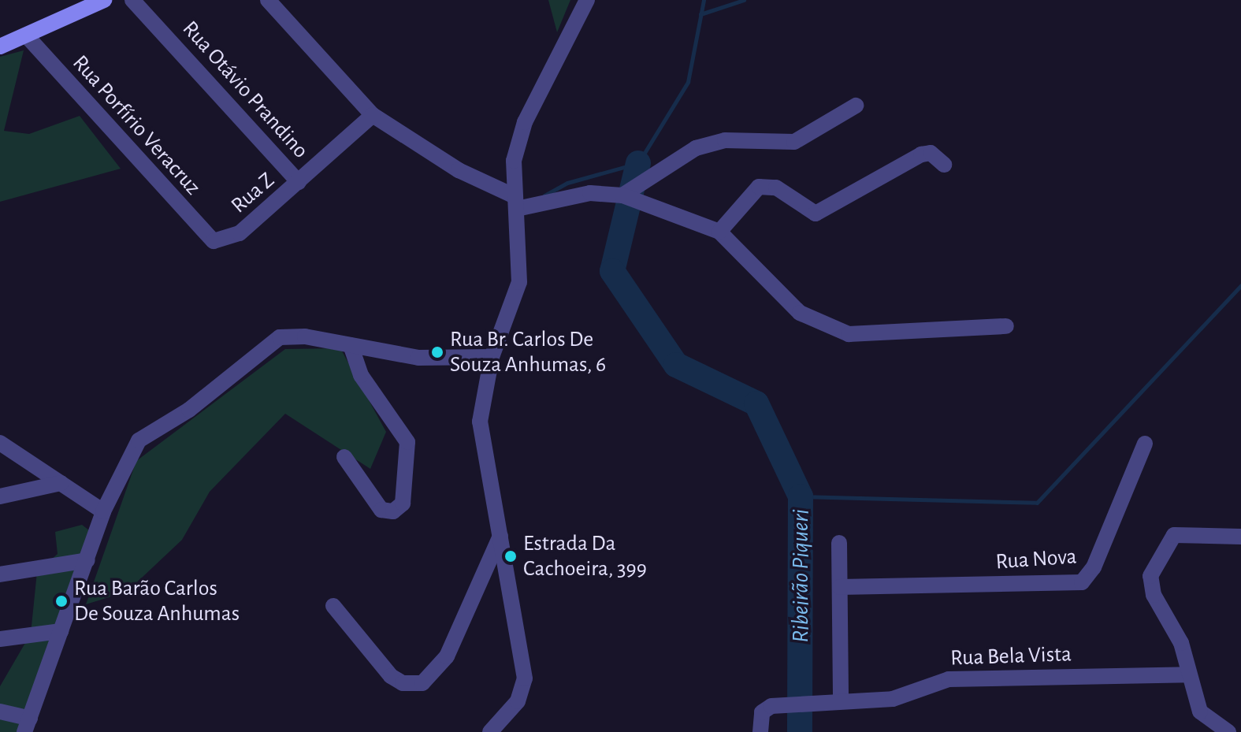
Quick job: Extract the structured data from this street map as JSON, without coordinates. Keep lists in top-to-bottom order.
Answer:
{
  "streets": {
    "street": [
      "Rua Otávio Prandino",
      "Rua Porfírio Veracruz",
      "Rua Z",
      "Rua Nova",
      "Rua Bela Vista"
    ]
  },
  "crossings": [
    ["Rua Otávio Prandino", "Rua Z"],
    ["Rua Porfírio Veracruz", "Rua Z"]
  ],
  "water": ["Ribeirão Piqueri"],
  "places": ["Rua Br. Carlos De Souza Anhumas, 6", "Estrada Da Cachoeira, 399", "Rua Barão Carlos De Souza Anhumas"]
}
